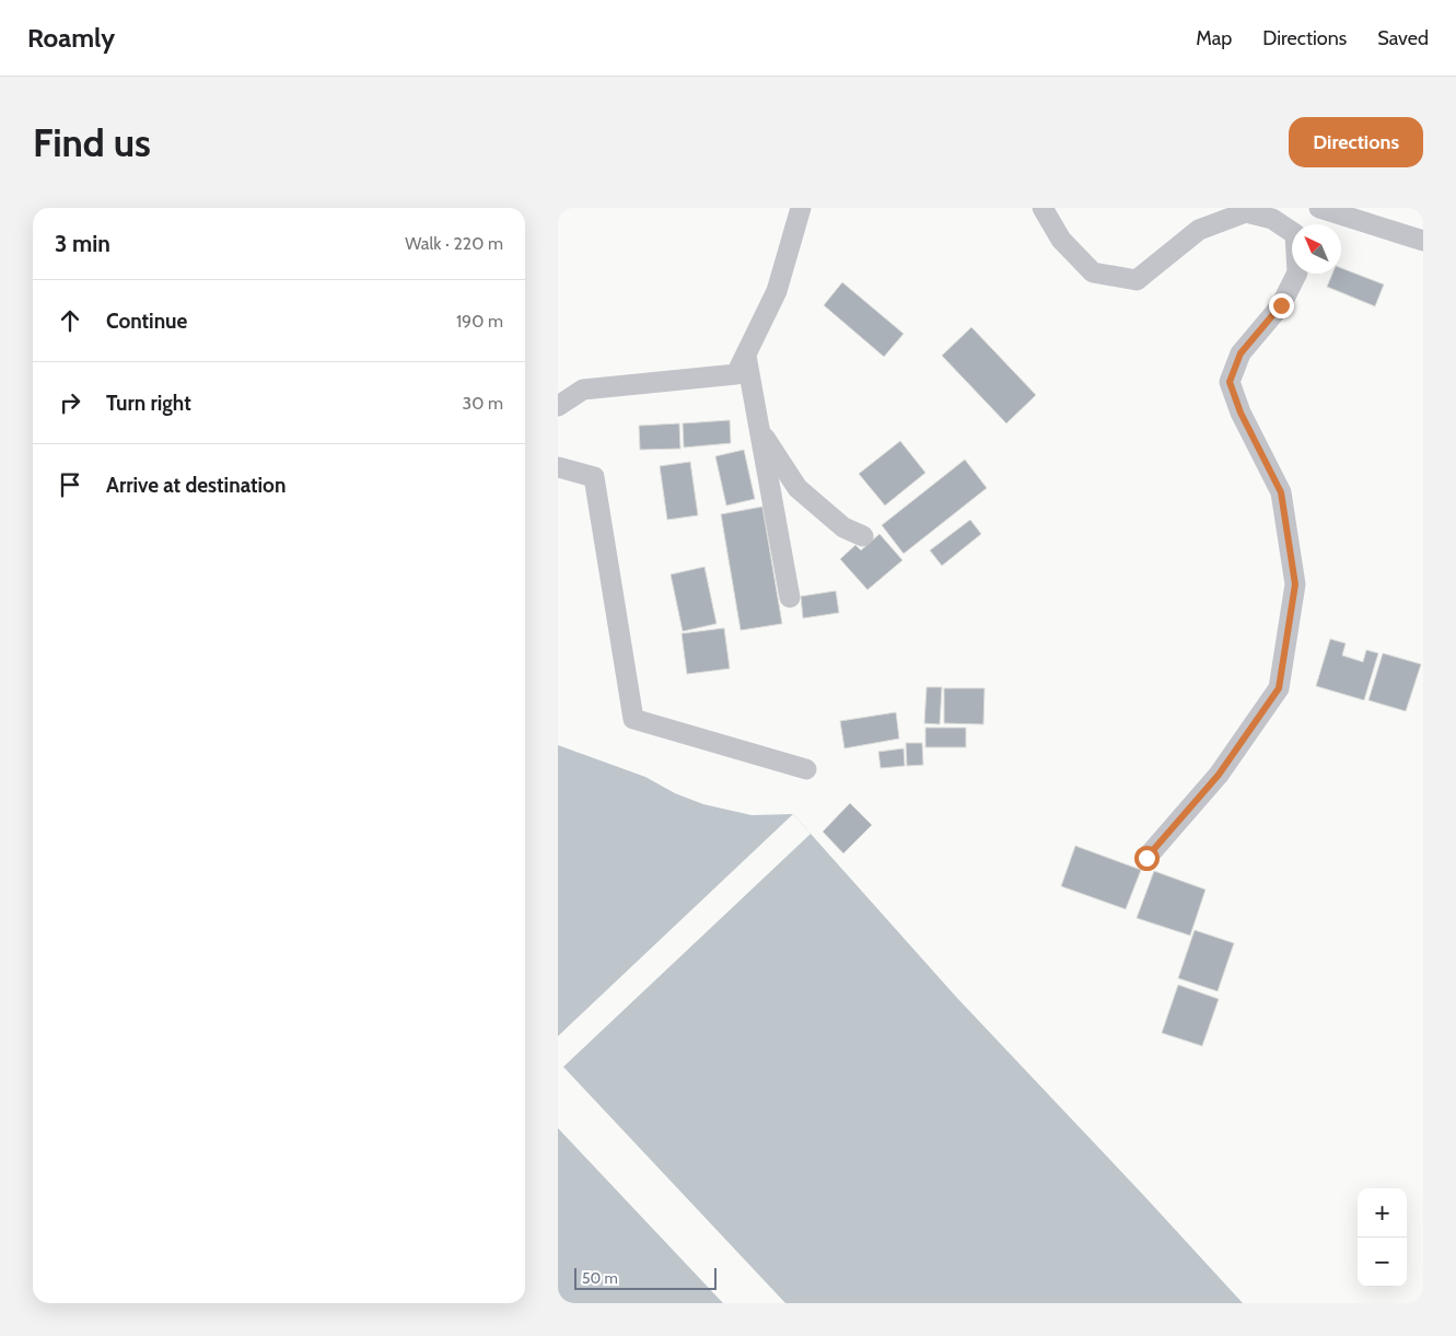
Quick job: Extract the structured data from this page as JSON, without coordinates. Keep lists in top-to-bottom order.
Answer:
{
  "scale_bar": "50 m",
  "north": "top left",
  "page": {
    "header": "Roamly",
    "nav": ["Map", "Directions", "Saved"],
    "buttons": "Directions",
    "title": "Find us",
    "heading": ["3 min", "Walk · 220 m"],
    "list": [
      ["Continue", "190 m"],
      ["Turn right", "30 m"],
      "Arrive at destination"
    ],
    "map_buttons": ["+", "−"],
    "scale": "50 m"
  }
}
